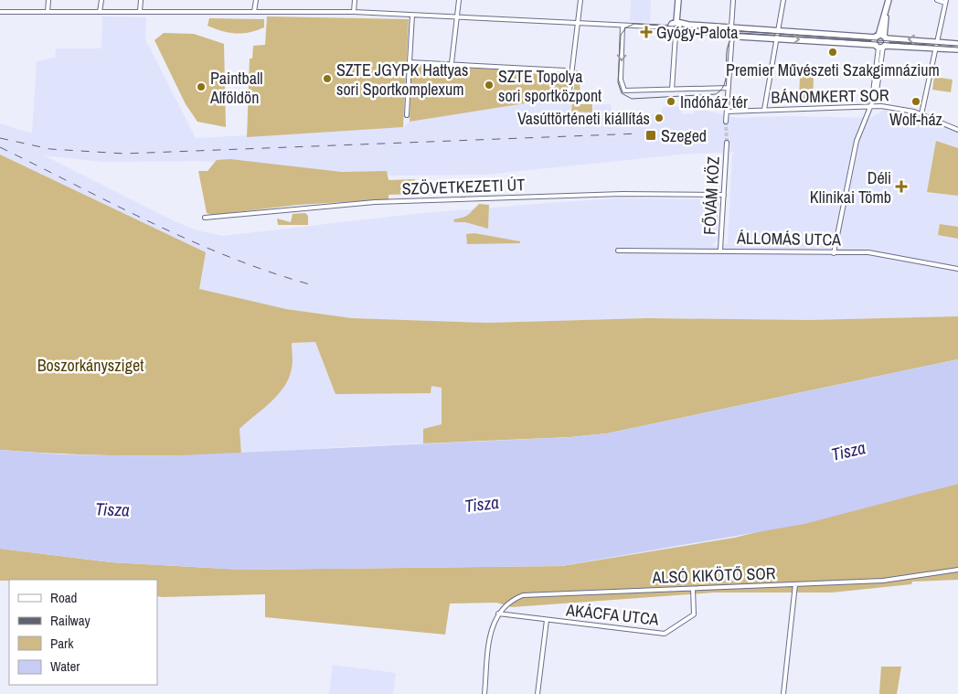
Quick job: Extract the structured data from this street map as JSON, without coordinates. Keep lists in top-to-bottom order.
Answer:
{
  "streets": {
    "street": [
      "BÁNOMKERT SOR",
      "SZÖVETKEZETI ÚT",
      "FŐVÁM KÖZ",
      "ÁLLOMÁS UTCA",
      "ALSÓ KIKÖTŐ SOR",
      "AKÁCFA UTCA"
    ]
  },
  "crossings": [
    ["SZÖVETKEZETI ÚT", "FŐVÁM KÖZ"],
    ["FŐVÁM KÖZ", "ÁLLOMÁS UTCA"],
    ["ALSÓ KIKÖTŐ SOR", "AKÁCFA UTCA"]
  ],
  "water": ["Tisza"],
  "parks": ["Boszorkánysziget"],
  "places": {
    "health": ["Gyógy-Palota", "Déli Klinikai Tömb"],
    "other": [
      "Premier Művészeti Szakgimnázium",
      "SZTE JGYPK Hattyas sori Sportkomplexum",
      "SZTE Topolya sori sportközpont",
      "Paintball Alföldön",
      "Indóház tér",
      "Wolf-ház",
      "Vasúttörténeti kiállítás"
    ],
    "transit": ["Szeged"]
  },
  "legend": [
    "Road",
    "Railway",
    "Park",
    "Water"
  ]
}
